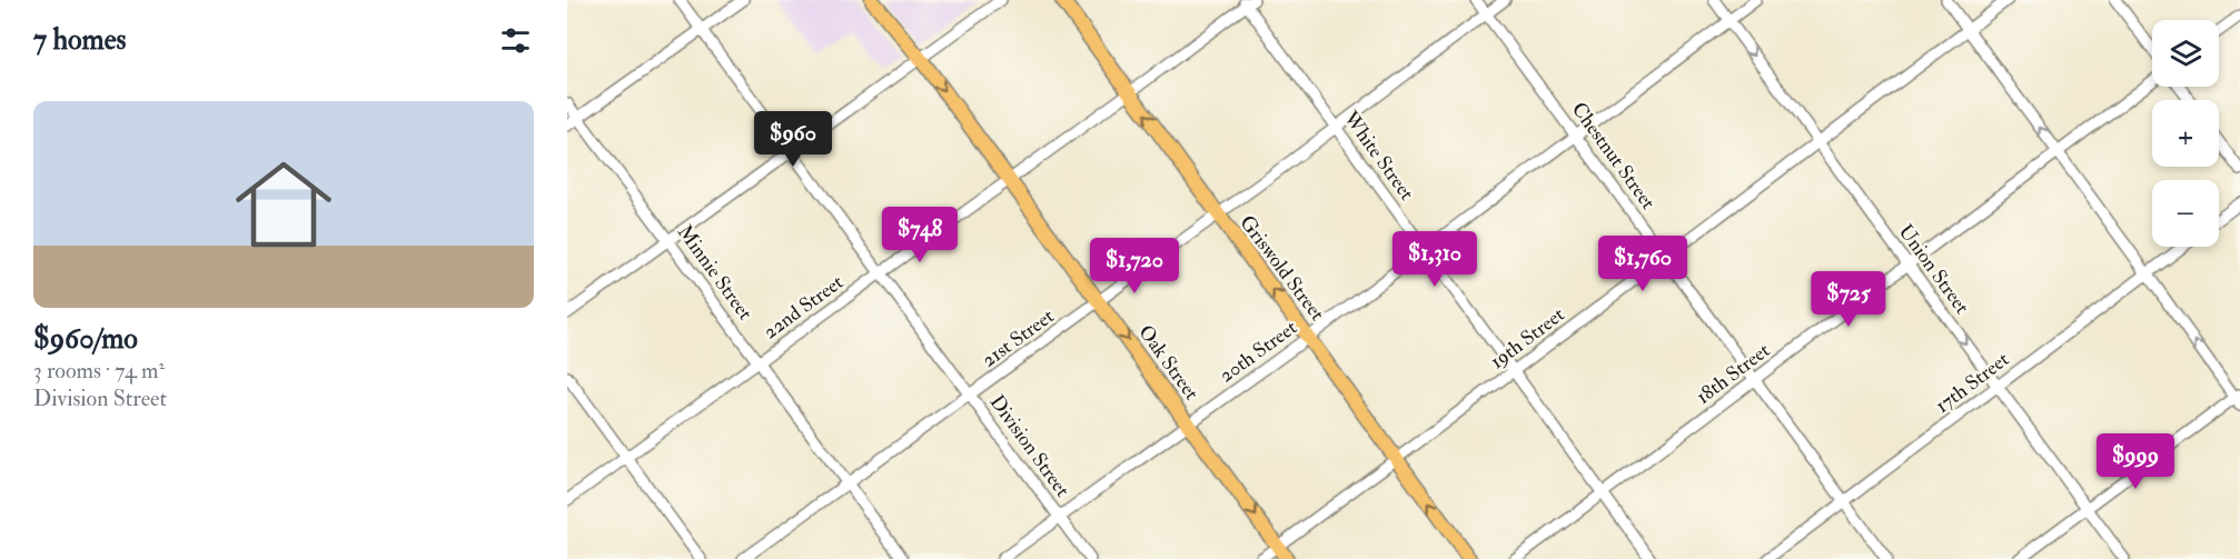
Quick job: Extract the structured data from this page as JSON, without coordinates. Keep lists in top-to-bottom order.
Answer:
{
  "streets": {
    "main road": ["Griswold Street", "Oak Street"],
    "street": [
      "White Street",
      "Chestnut Street",
      "Union Street",
      "Minnie Street",
      "22nd Street",
      "21st Street",
      "19th Street",
      "20th Street",
      "18th Street",
      "17th Street",
      "Division Street"
    ]
  },
  "crossings": [
    ["White Street", "22nd Street"],
    ["White Street", "21st Street"],
    ["White Street", "19th Street"],
    ["White Street", "20th Street"],
    ["White Street", "18th Street"],
    ["Chestnut Street", "21st Street"],
    ["Chestnut Street", "19th Street"],
    ["Chestnut Street", "20th Street"],
    ["Chestnut Street", "18th Street"],
    ["Chestnut Street", "17th Street"],
    ["Griswold Street", "22nd Street"],
    ["Griswold Street", "21st Street"],
    ["Griswold Street", "19th Street"],
    ["Griswold Street", "20th Street"],
    ["Union Street", "19th Street"],
    ["Union Street", "20th Street"],
    ["Union Street", "18th Street"],
    ["Union Street", "17th Street"],
    ["Minnie Street", "22nd Street"],
    ["Minnie Street", "21st Street"],
    ["22nd Street", "Oak Street"],
    ["22nd Street", "Division Street"],
    ["21st Street", "Oak Street"],
    ["21st Street", "Division Street"],
    ["19th Street", "Oak Street"],
    ["20th Street", "Oak Street"],
    ["20th Street", "Division Street"]
  ],
  "one_way": ["Griswold Street", "Union Street", "Oak Street"],
  "page": {
    "heading": "7 homes",
    "map_buttons": ["+", "−"],
    "list": [
      {
        "name": "$960/mo",
        "note": "3 rooms · 74 m² · Division Street"
      }
    ],
    "price": [
      "$960",
      "$748",
      "$1,310",
      "$1,760",
      "$1,720",
      "$725",
      "$999"
    ]
  }
}
